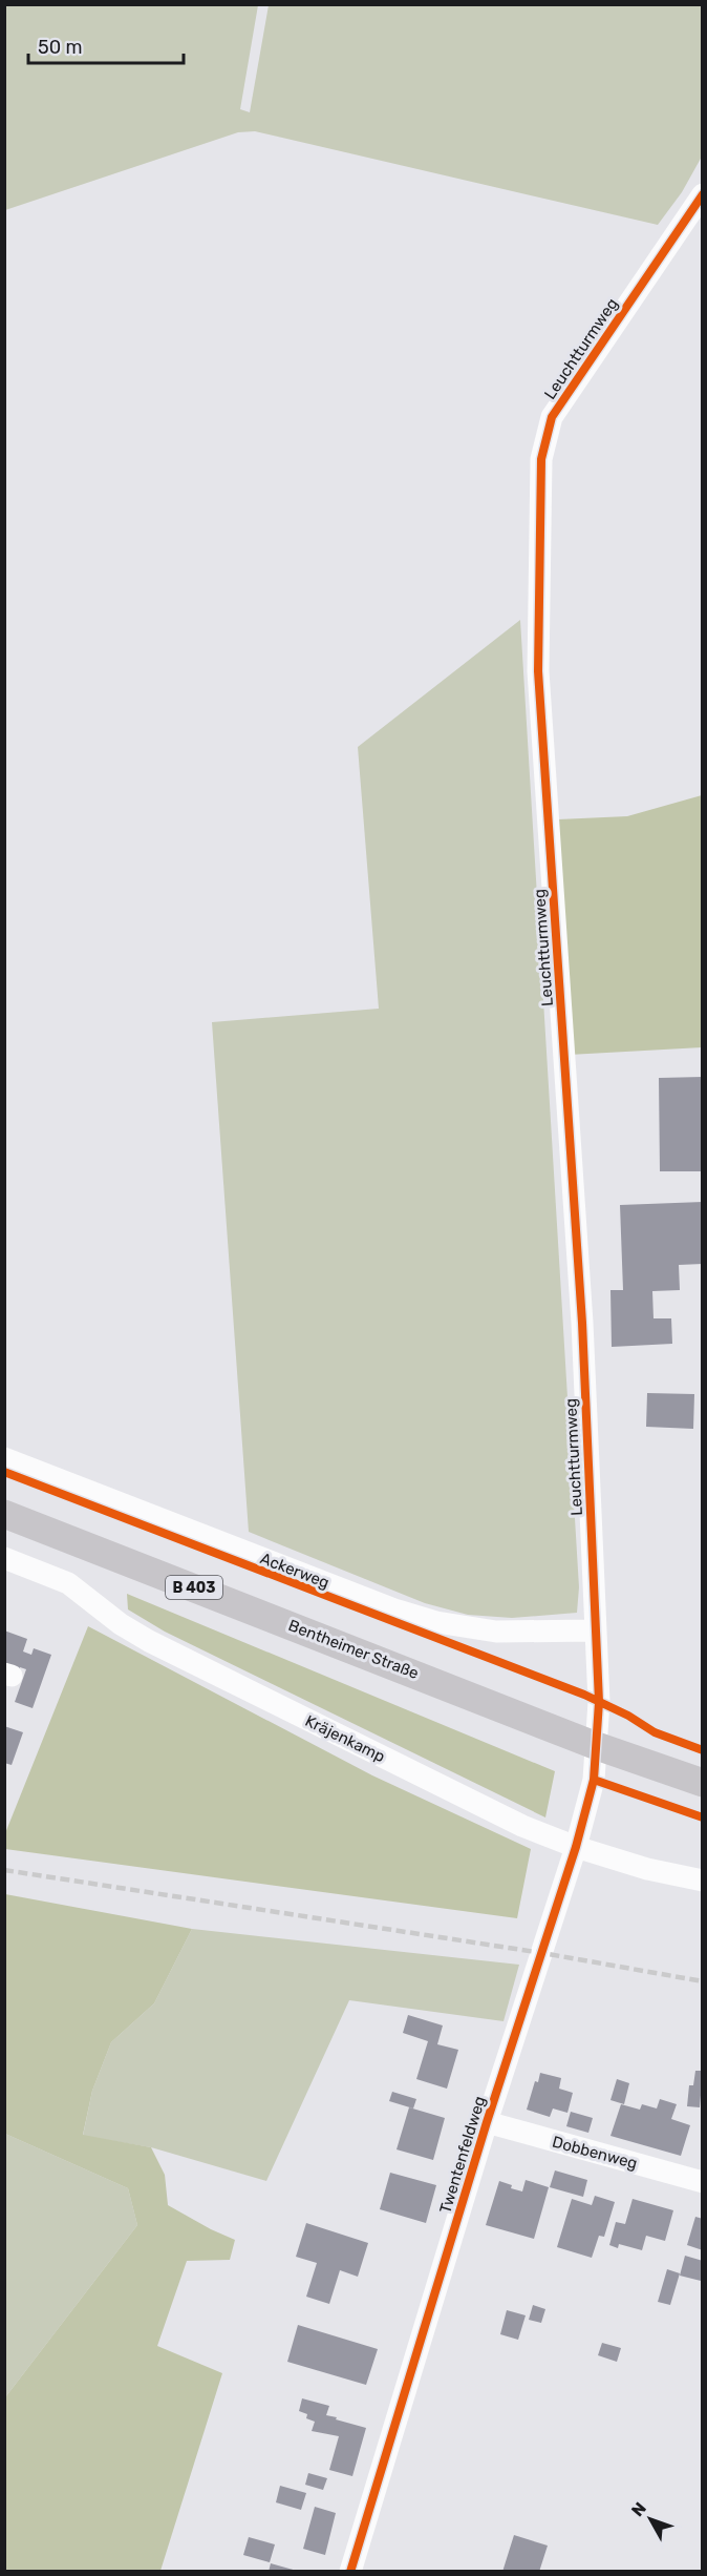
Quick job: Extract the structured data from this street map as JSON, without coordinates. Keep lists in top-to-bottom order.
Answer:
{
  "streets": {
    "main road": ["B 403", "Bentheimer Straße"],
    "street": [
      "Leuchtturmweg",
      "Ackerweg",
      "Kräjenkamp",
      "Dobbenweg",
      "Twentenfeldweg"
    ]
  },
  "crossings": [
    ["Leuchtturmweg", "Ackerweg"],
    ["Leuchtturmweg", "Bentheimer Straße"],
    ["Leuchtturmweg", "Twentenfeldweg"],
    ["Bentheimer Straße", "Twentenfeldweg"],
    ["Kräjenkamp", "Twentenfeldweg"],
    ["Dobbenweg", "Twentenfeldweg"]
  ],
  "scale_bar": "50 m",
  "north": "top left"
}
